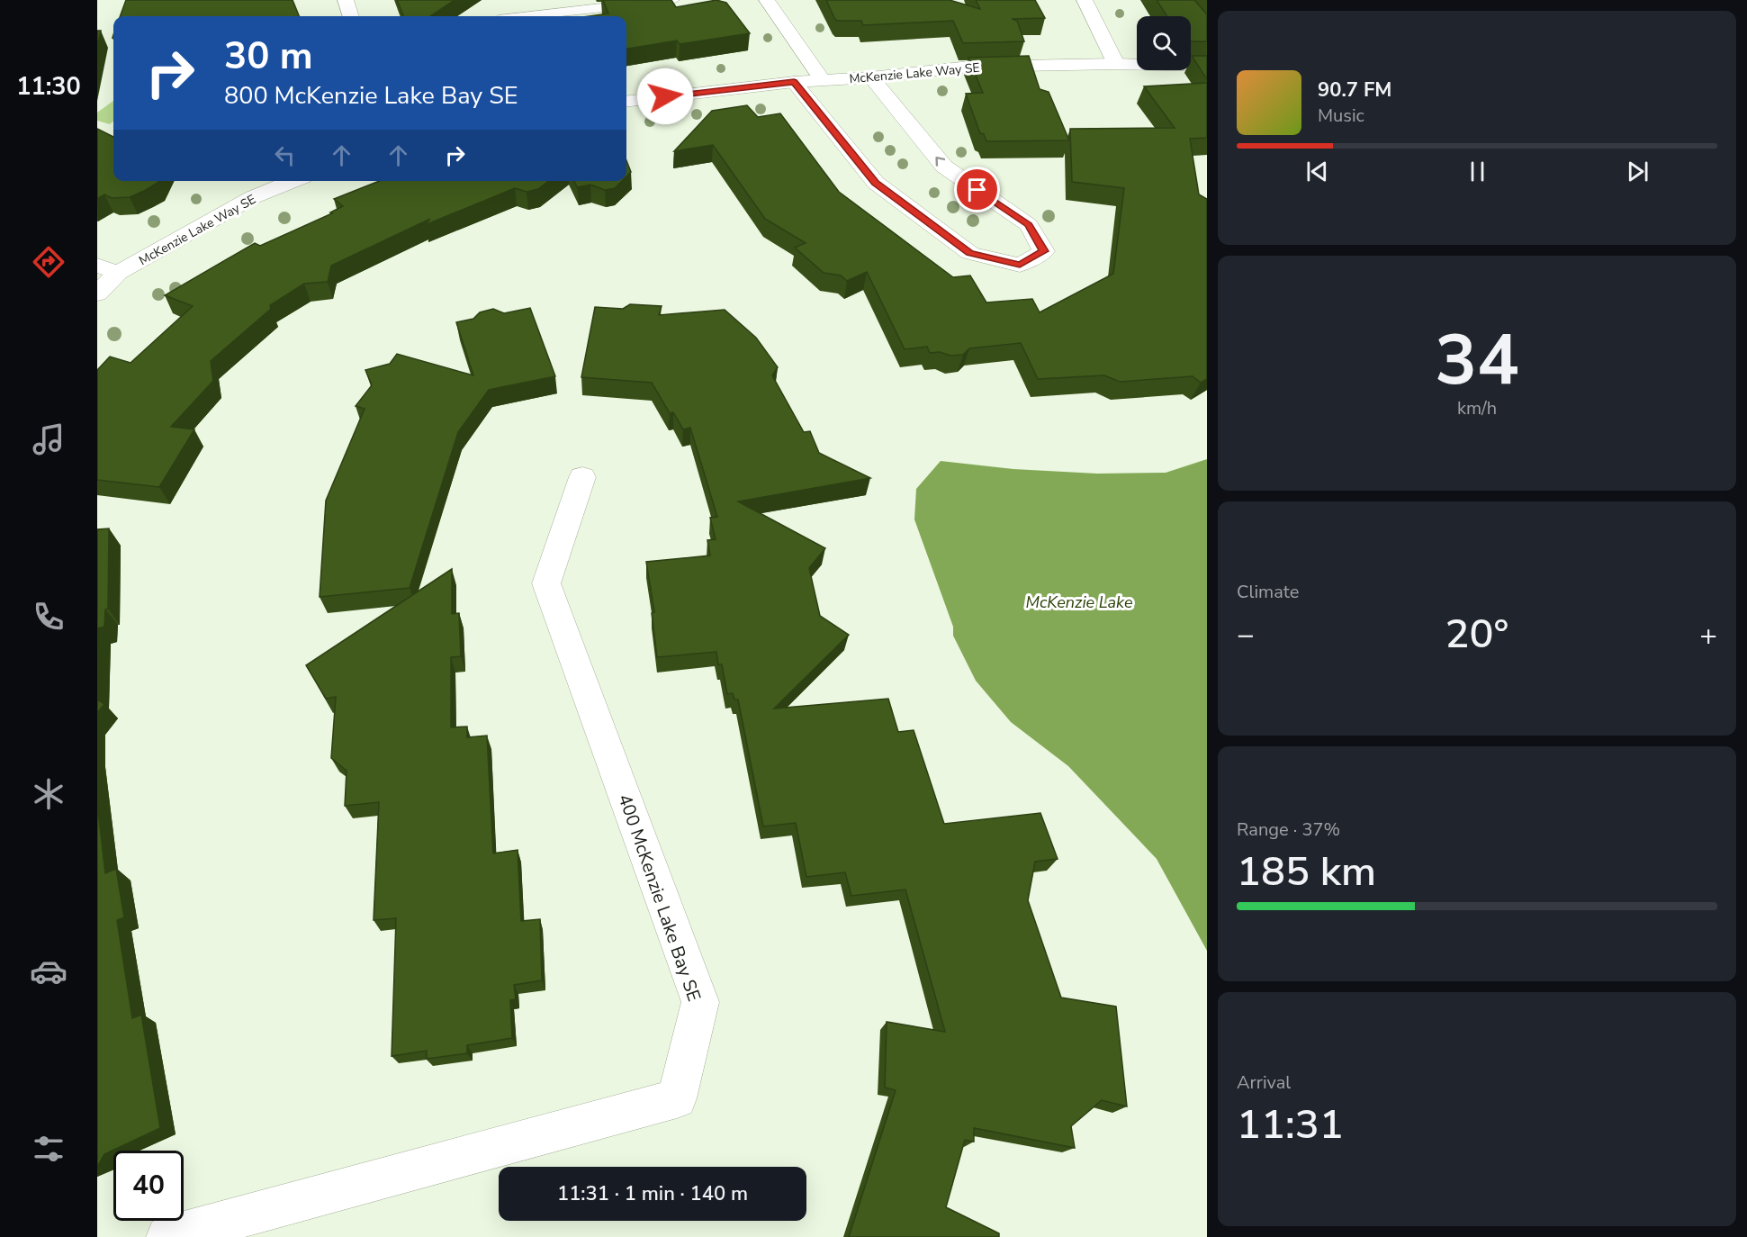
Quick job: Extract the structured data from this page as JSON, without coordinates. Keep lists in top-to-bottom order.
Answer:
{
  "streets": {
    "street": ["McKenzie Lake Way SE", "400 McKenzie Lake Bay SE"]
  },
  "water": ["McKenzie Lake"],
  "page": {
    "tabs": "11:30",
    "turn": ["30 m", "800 McKenzie Lake Bay SE"],
    "song": ["90.7 FM", "Music"],
    "tile": [
      ["34", "km/h"],
      "Climate",
      ["Range · 37%", "185 km"],
      ["Arrival", "11:31"]
    ],
    "heat": ["−", "20°", "+"],
    "limit": "40",
    "trip": "11:31 · 1 min · 140 m"
  }
}
